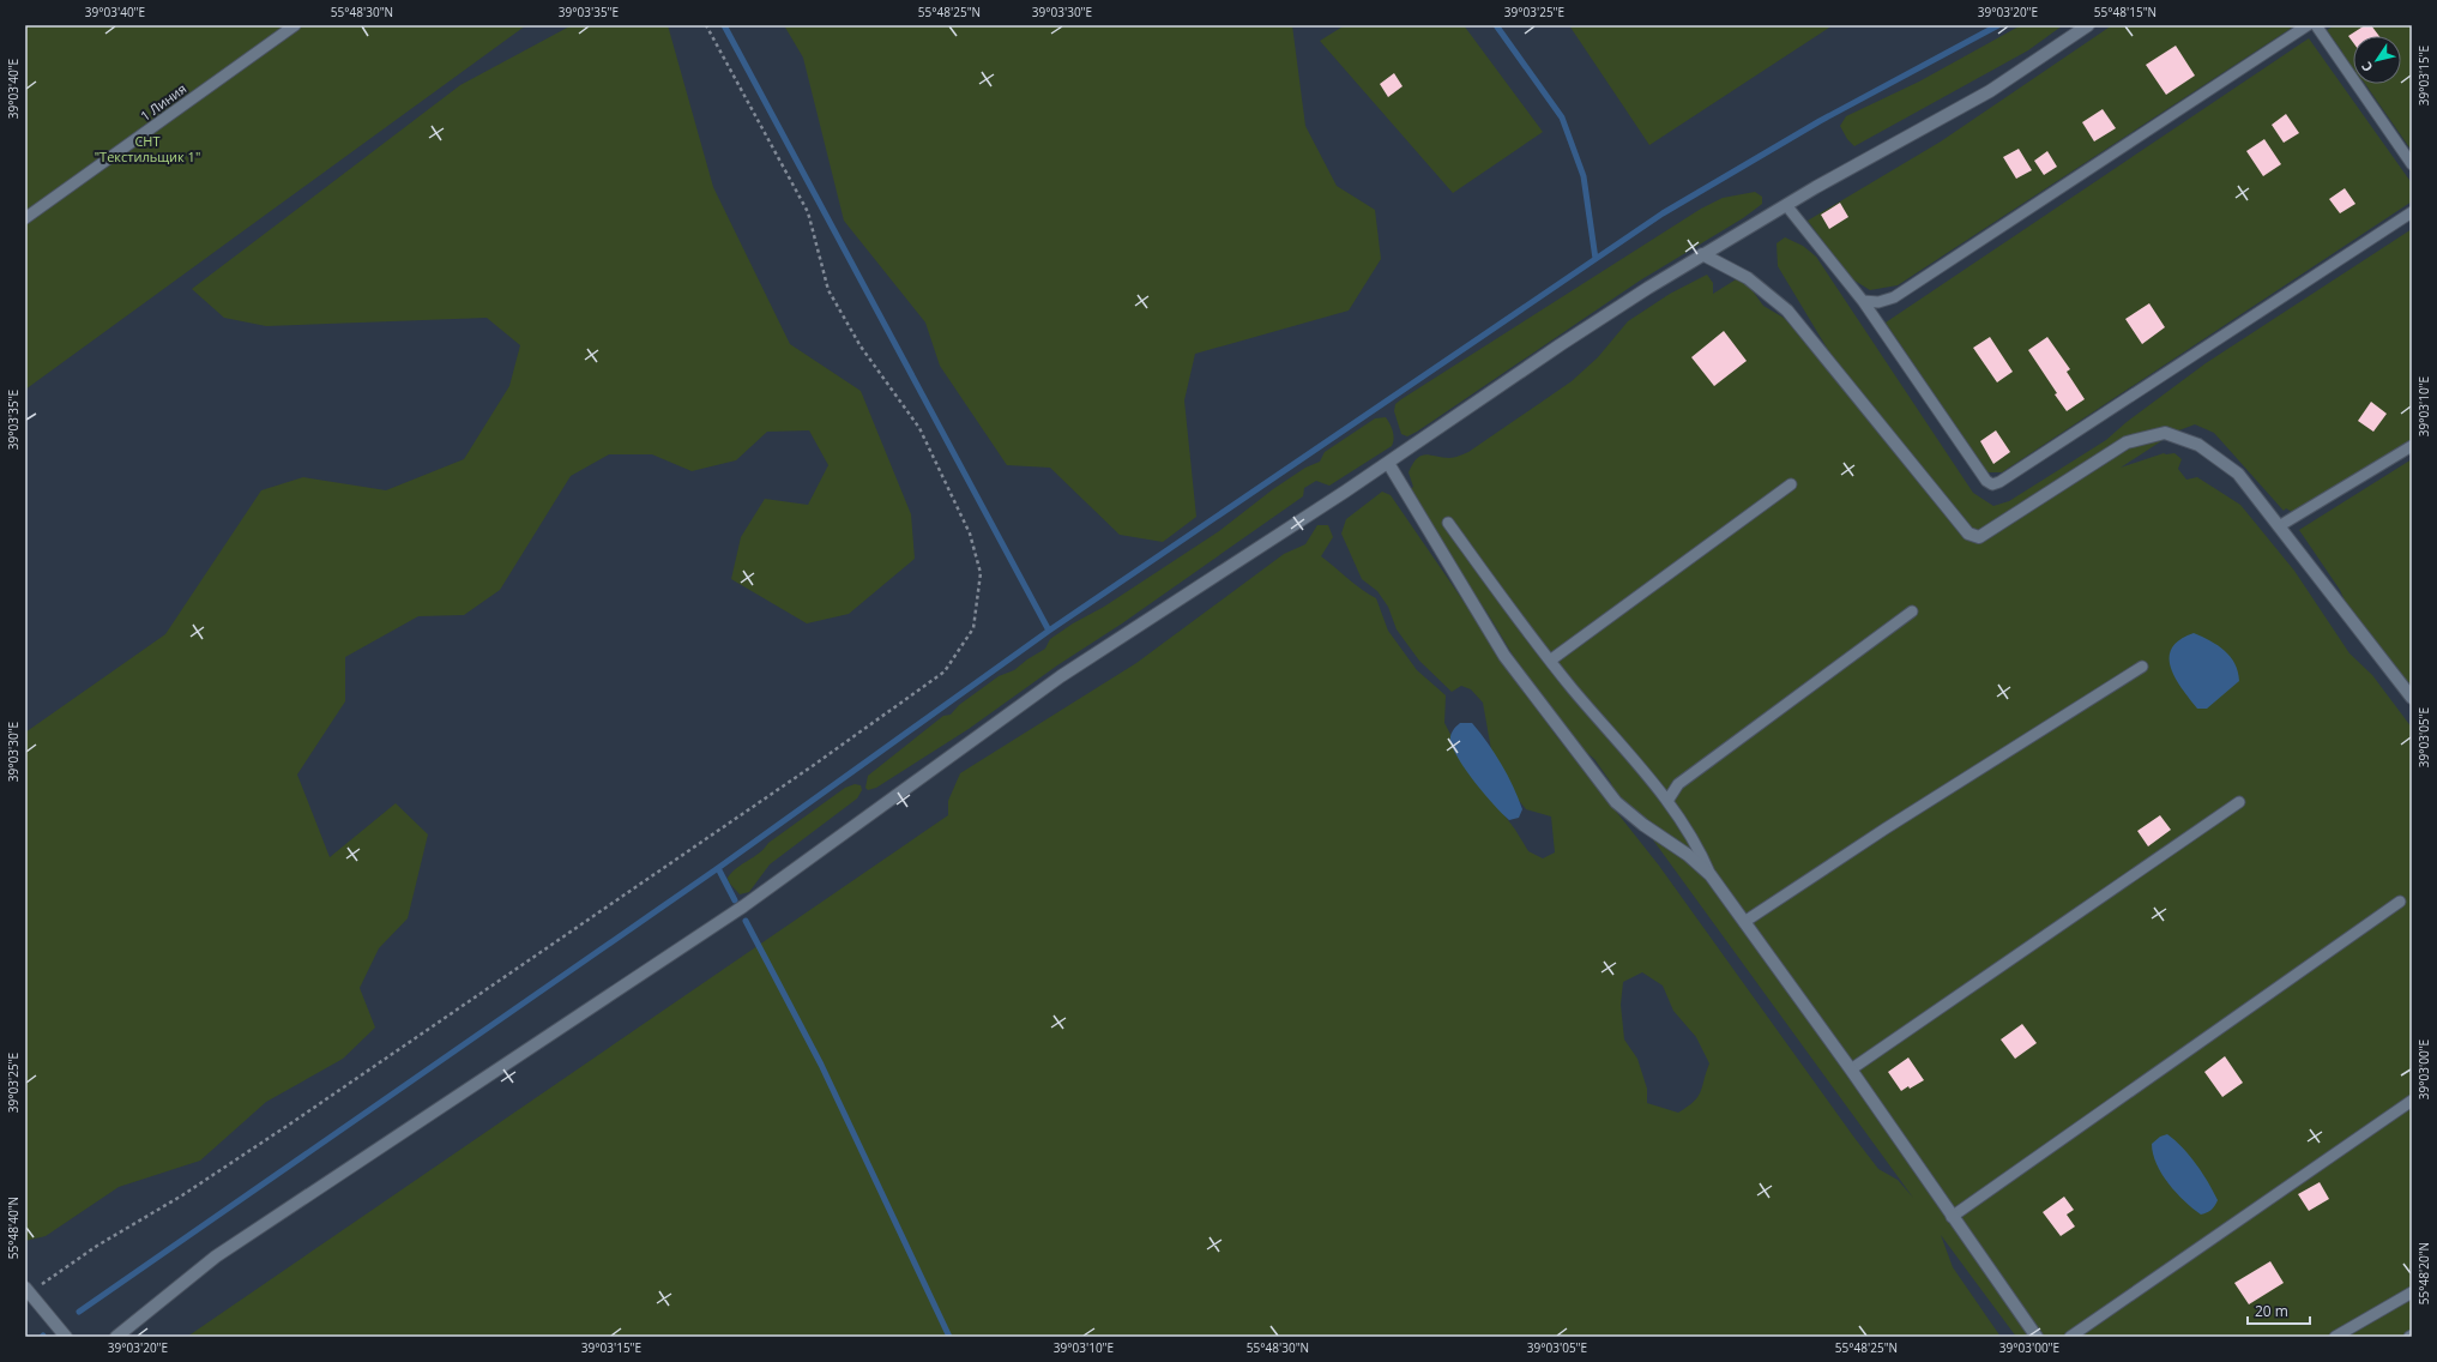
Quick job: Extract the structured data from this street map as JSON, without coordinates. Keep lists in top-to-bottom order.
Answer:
{
  "streets": {
    "lane": ["1 Линия"]
  },
  "parks": ["СНТ \"Текстильщик 1\""],
  "scale_bar": "20 m",
  "north": "bottom left",
  "coordinates": [
    "39°03'40\"E",
    "55°48'30\"N",
    "39°03'35\"E",
    "55°48'25\"N",
    "39°03'30\"E",
    "39°03'25\"E",
    "39°03'20\"E",
    "55°48'15\"N",
    "39°03'15\"E",
    "39°03'10\"E",
    "39°03'05\"E",
    "39°03'00\"E",
    "55°48'40\"N",
    "55°48'20\"N"
  ]
}
